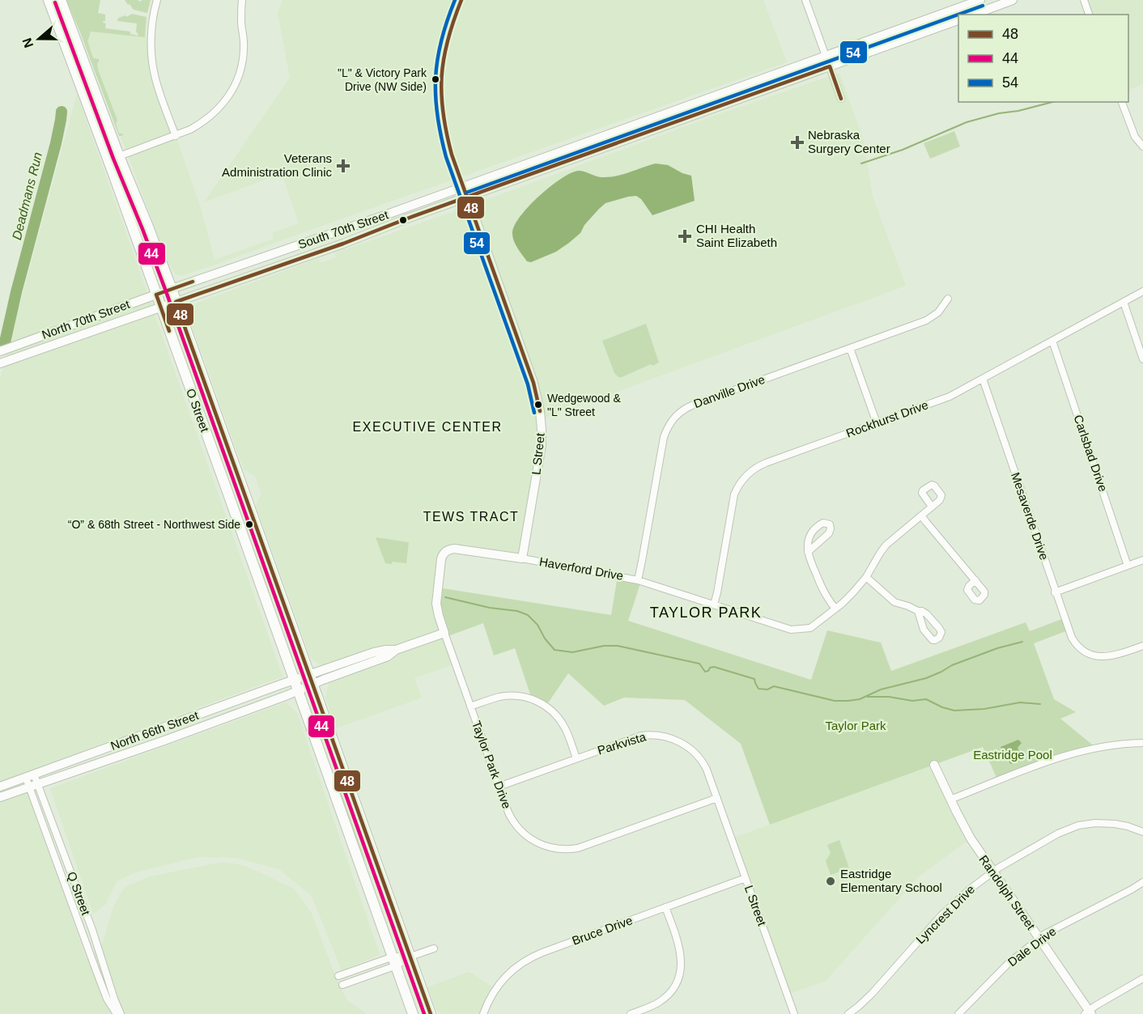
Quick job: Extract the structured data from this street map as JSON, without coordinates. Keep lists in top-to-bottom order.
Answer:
{
  "streets": {
    "main road": [
      "South 70th Street",
      "North 70th Street",
      "O Street",
      "L Street",
      "Haverford Drive",
      "North 66th Street",
      "Taylor Park Drive",
      "Randolph Street"
    ],
    "street": [
      "Danville Drive",
      "Rockhurst Drive",
      "Carlsbad Drive",
      "Mesaverde Drive",
      "Parkvista",
      "Q Street",
      "Lyncrest Drive",
      "Bruce Drive",
      "Dale Drive"
    ]
  },
  "crossings": [
    ["South 70th Street", "North 70th Street"],
    ["South 70th Street", "O Street"],
    ["South 70th Street", "L Street"],
    ["North 70th Street", "O Street"],
    ["Danville Drive", "Haverford Drive"],
    ["O Street", "North 66th Street"],
    ["Rockhurst Drive", "Carlsbad Drive"],
    ["Rockhurst Drive", "Mesaverde Drive"],
    ["Rockhurst Drive", "Haverford Drive"],
    ["L Street", "Haverford Drive"],
    ["L Street", "Parkvista"],
    ["L Street", "Taylor Park Drive"],
    ["L Street", "Bruce Drive"],
    ["Haverford Drive", "Taylor Park Drive"],
    ["North 66th Street", "Q Street"],
    ["Parkvista", "Taylor Park Drive"],
    ["Randolph Street", "Lyncrest Drive"],
    ["Randolph Street", "Dale Drive"]
  ],
  "districts": ["EXECUTIVE CENTER", "TEWS TRACT", "TAYLOR PARK"],
  "water": ["Deadmans Run"],
  "parks": ["Taylor Park", "Eastridge Pool"],
  "places": {
    "other": [
      "\"L\" & Victory Park Drive (NW Side)",
      "Wedgewood & \"L\" Street",
      "“O” & 68th Street - Northwest Side",
      "Eastridge Elementary School"
    ],
    "health": ["Nebraska Surgery Center", "Veterans Administration Clinic", "CHI Health Saint Elizabeth"]
  },
  "lines": ["transit line 48", "transit line 54", "transit line 44"],
  "legend": ["48", "44", "54"],
  "north": "left"
}
